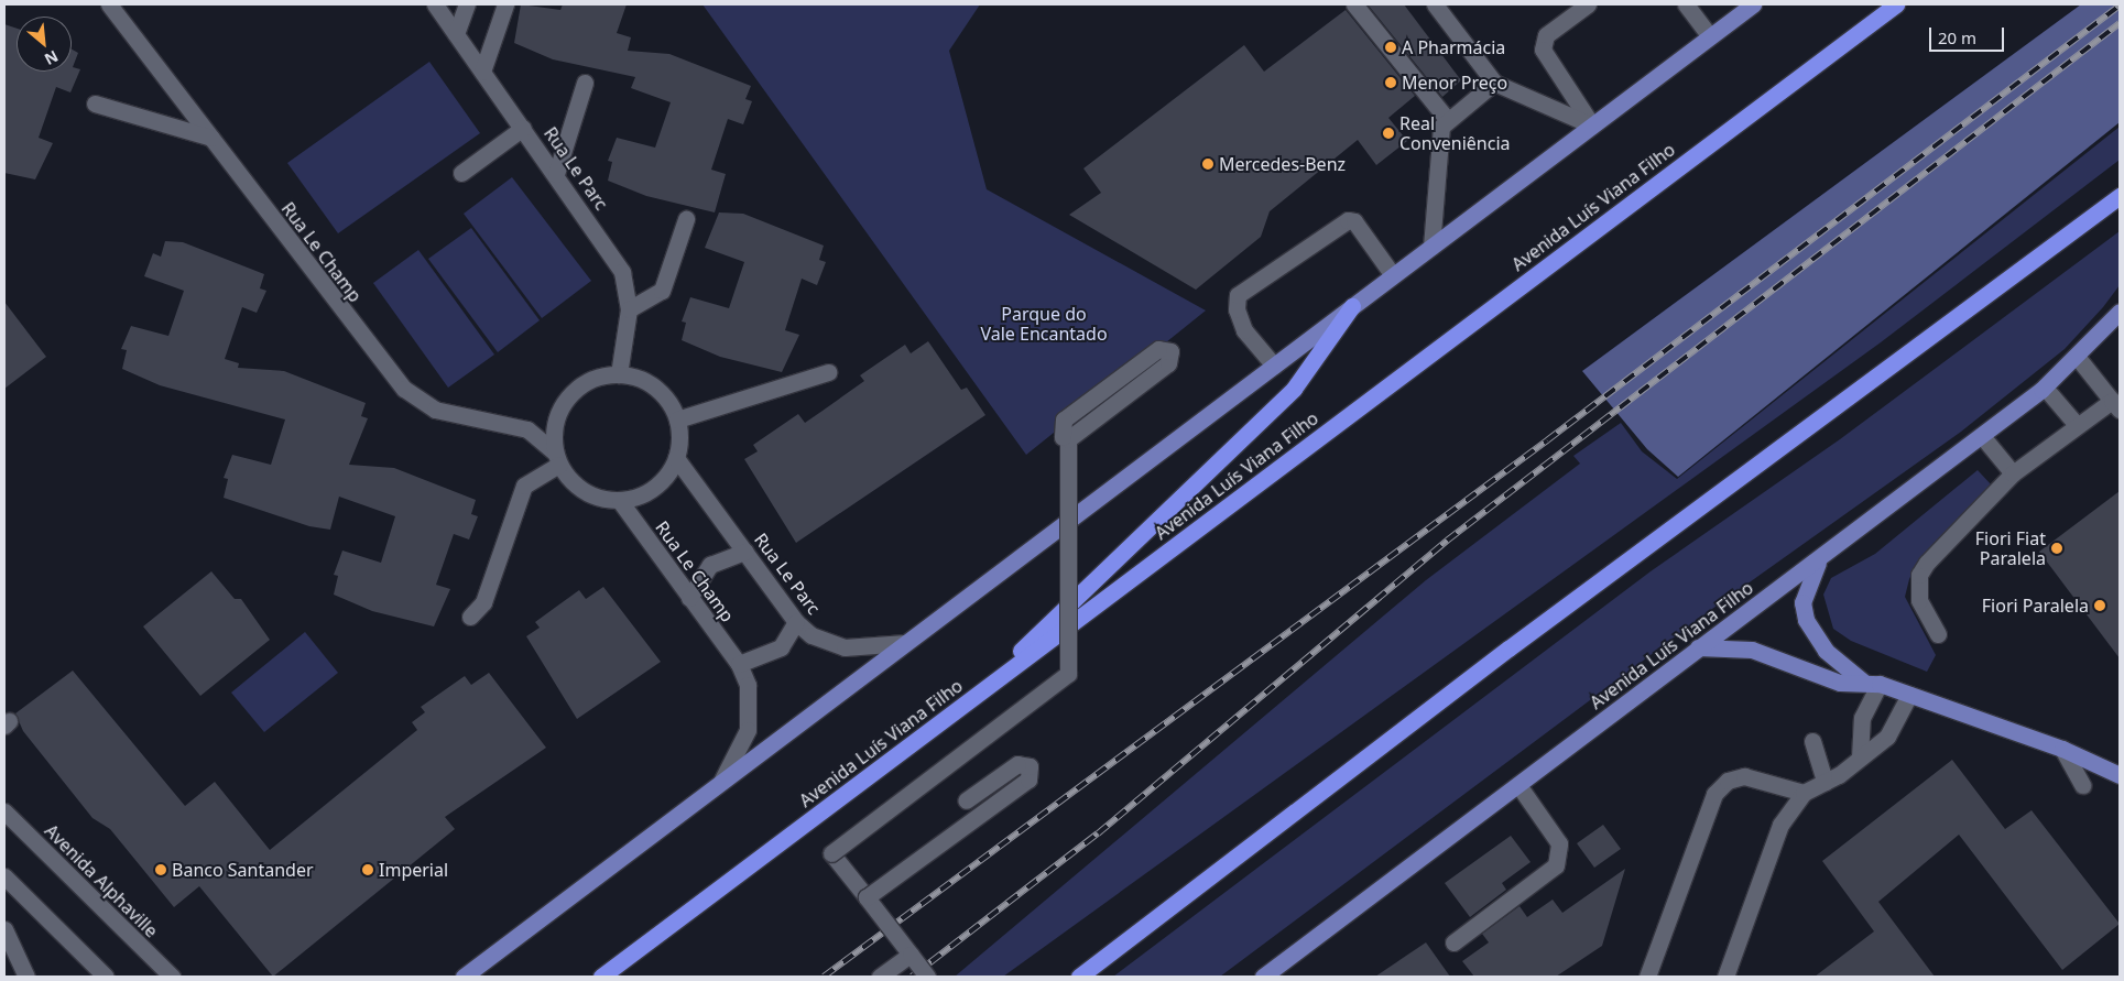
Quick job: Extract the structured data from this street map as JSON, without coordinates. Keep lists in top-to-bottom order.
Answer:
{
  "streets": {
    "highway": ["Avenida Luís Viana Filho"],
    "street": ["Rua Le Parc", "Rua Le Champ", "Avenida Alphaville"]
  },
  "crossings": [
    ["Rua Le Parc", "Rua Le Champ"]
  ],
  "parks": ["Parque do Vale Encantado"],
  "places": [
    "A Pharmácia",
    "Menor Preço",
    "Real Conveniência",
    "Mercedes-Benz",
    "Fiori Fiat Paralela",
    "Fiori Paralela",
    "Banco Santander",
    "Imperial"
  ],
  "scale_bar": "20 m",
  "north": "bottom right"
}
